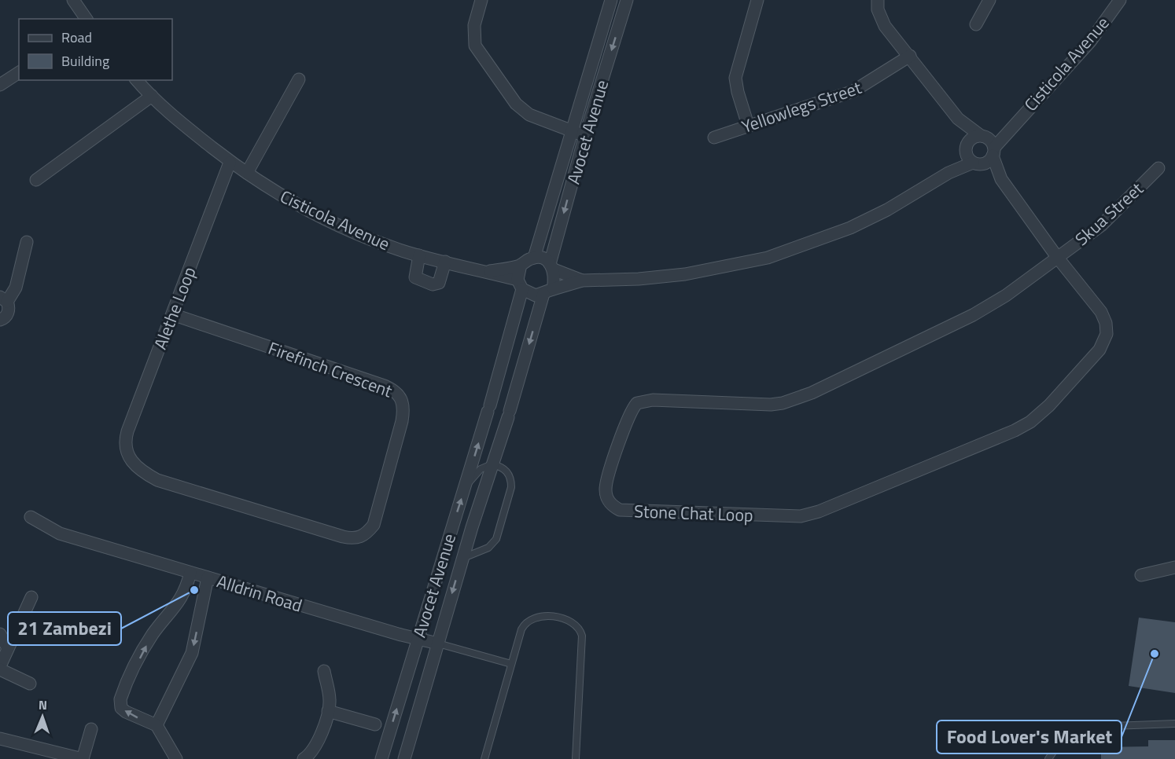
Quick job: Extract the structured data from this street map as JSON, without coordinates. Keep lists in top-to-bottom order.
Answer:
{
  "streets": {
    "street": [
      "Cisticola Avenue",
      "Yellowlegs Street",
      "Avocet Avenue",
      "Skua Street",
      "Alethe Loop",
      "Firefinch Crescent",
      "Stone Chat Loop",
      "Alldrin Road"
    ]
  },
  "crossings": [
    ["Cisticola Avenue", "Avocet Avenue"],
    ["Cisticola Avenue", "Alethe Loop"],
    ["Cisticola Avenue", "Stone Chat Loop"],
    ["Avocet Avenue", "Alldrin Road"],
    ["Skua Street", "Stone Chat Loop"],
    ["Alethe Loop", "Firefinch Crescent"]
  ],
  "places": ["21 Zambezi", "Food Lover's Market"],
  "legend": ["Road", "Building"],
  "north": "top"
}
